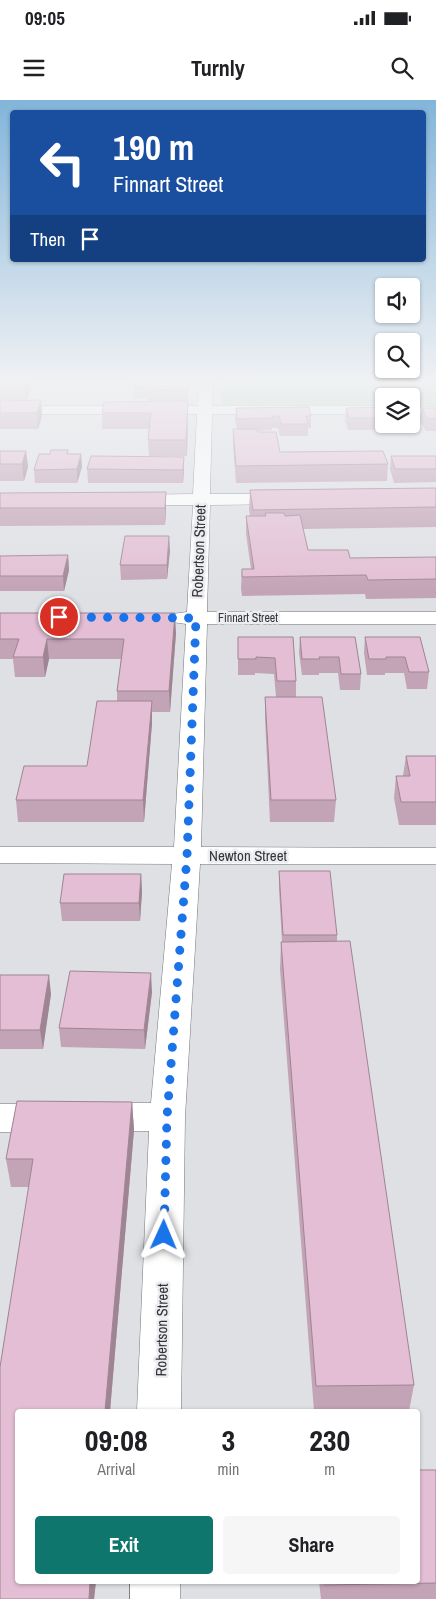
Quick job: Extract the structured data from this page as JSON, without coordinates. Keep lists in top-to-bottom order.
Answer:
{
  "streets": {
    "street": ["Robertson Street", "Finnart Street", "Newton Street"]
  },
  "crossings": [
    ["Robertson Street", "Finnart Street"],
    ["Robertson Street", "Newton Street"]
  ],
  "page": {
    "status": "09:05",
    "header": "Turnly",
    "turn": ["190 m", "Finnart Street"],
    "then": "Then",
    "eta": [
      "09:08",
      "Arrival",
      "3",
      "min",
      "230",
      "m"
    ],
    "buttons": ["Exit", "Share"]
  }
}
